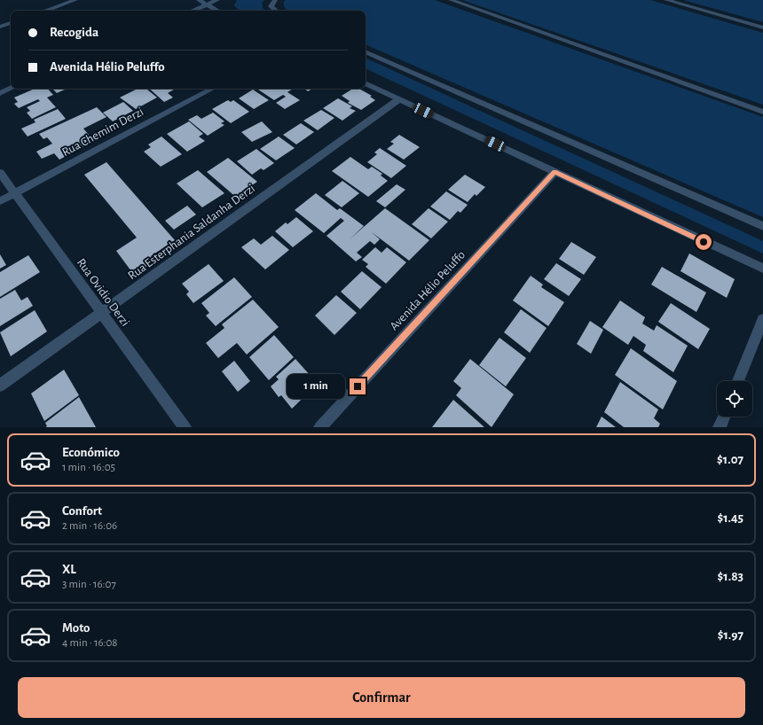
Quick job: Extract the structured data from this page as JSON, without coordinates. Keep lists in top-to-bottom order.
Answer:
{
  "streets": {
    "street": [
      "Rua Chemim Derzi",
      "Rua Esterphania Saldanha Derzi",
      "Avenida Hélio Peluffo",
      "Rua Ovidio Derzi"
    ]
  },
  "crossings": [
    ["Rua Chemim Derzi", "Rua Ovidio Derzi"],
    ["Rua Esterphania Saldanha Derzi", "Rua Ovidio Derzi"]
  ],
  "page": {
    "banner": ["Recogida", "Avenida Hélio Peluffo"],
    "bubble": "1 min",
    "list": [
      {
        "name": "Económico",
        "note": "1 min · 16:05",
        "value": "$1.07"
      },
      {
        "name": "Confort",
        "note": "2 min · 16:06",
        "value": "$1.45"
      },
      {
        "name": "XL",
        "note": "3 min · 16:07",
        "value": "$1.83"
      },
      {
        "name": "Moto",
        "note": "4 min · 16:08",
        "value": "$1.97"
      }
    ],
    "buttons": "Confirmar"
  }
}
